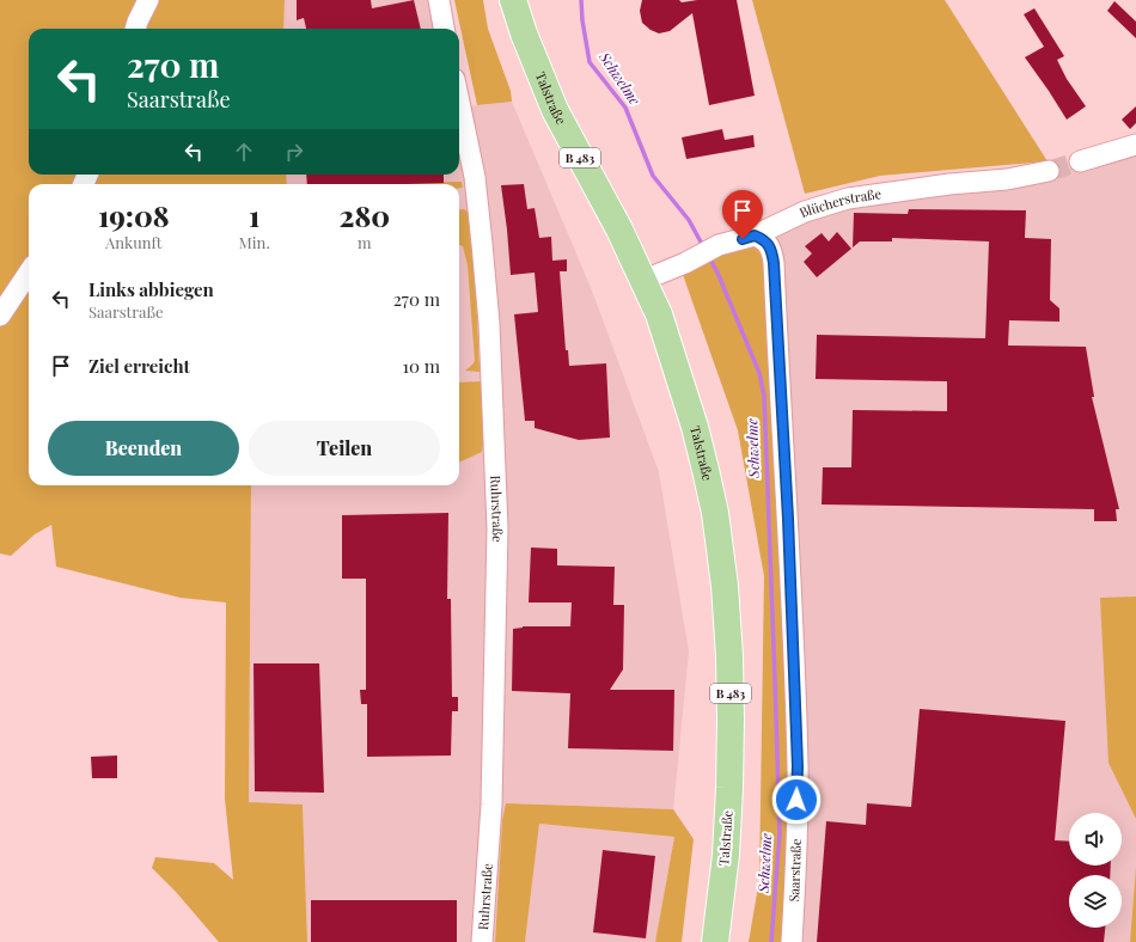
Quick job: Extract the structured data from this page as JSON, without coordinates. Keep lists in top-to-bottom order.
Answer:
{
  "streets": {
    "main road": ["Talstraße", "B 483"],
    "street": ["Blücherstraße", "Ruhrstraße", "Saarstraße"]
  },
  "crossings": [
    ["Talstraße", "Blücherstraße"],
    ["Blücherstraße", "Saarstraße"]
  ],
  "water": ["Schwelme"],
  "page": {
    "turn": ["270 m", "Saarstraße"],
    "eta": [
      "19:08",
      "Ankunft",
      "1",
      "Min.",
      "280",
      "m"
    ],
    "list": [
      {
        "name": "Links abbiegen",
        "note": "Saarstraße",
        "value": "270 m"
      },
      {
        "name": "Ziel erreicht",
        "value": "10 m"
      }
    ],
    "buttons": ["Beenden", "Teilen"]
  }
}
